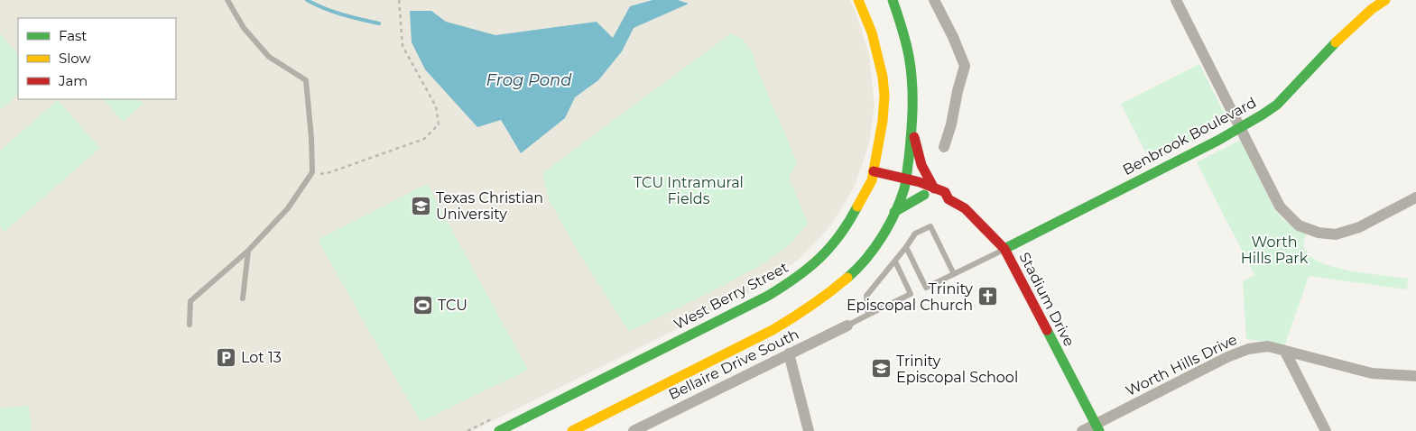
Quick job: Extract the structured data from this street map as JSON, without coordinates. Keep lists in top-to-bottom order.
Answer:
{
  "streets": {
    "main road": ["Benbrook Boulevard", "West Berry Street", "Stadium Drive"],
    "street": ["Bellaire Drive South", "Worth Hills Drive"]
  },
  "crossings": [
    ["Benbrook Boulevard", "Stadium Drive"],
    ["West Berry Street", "Stadium Drive"],
    ["Stadium Drive", "Worth Hills Drive"]
  ],
  "water": ["Frog Pond"],
  "parks": ["TCU Intramural Fields", "Worth Hills Park"],
  "places": {
    "school or university": ["Texas Christian University", "Trinity Episcopal School"],
    "church": ["Trinity Episcopal Church"],
    "sports": ["TCU"],
    "parking": ["Lot 13"]
  },
  "legend": ["Fast", "Slow", "Jam"]
}
